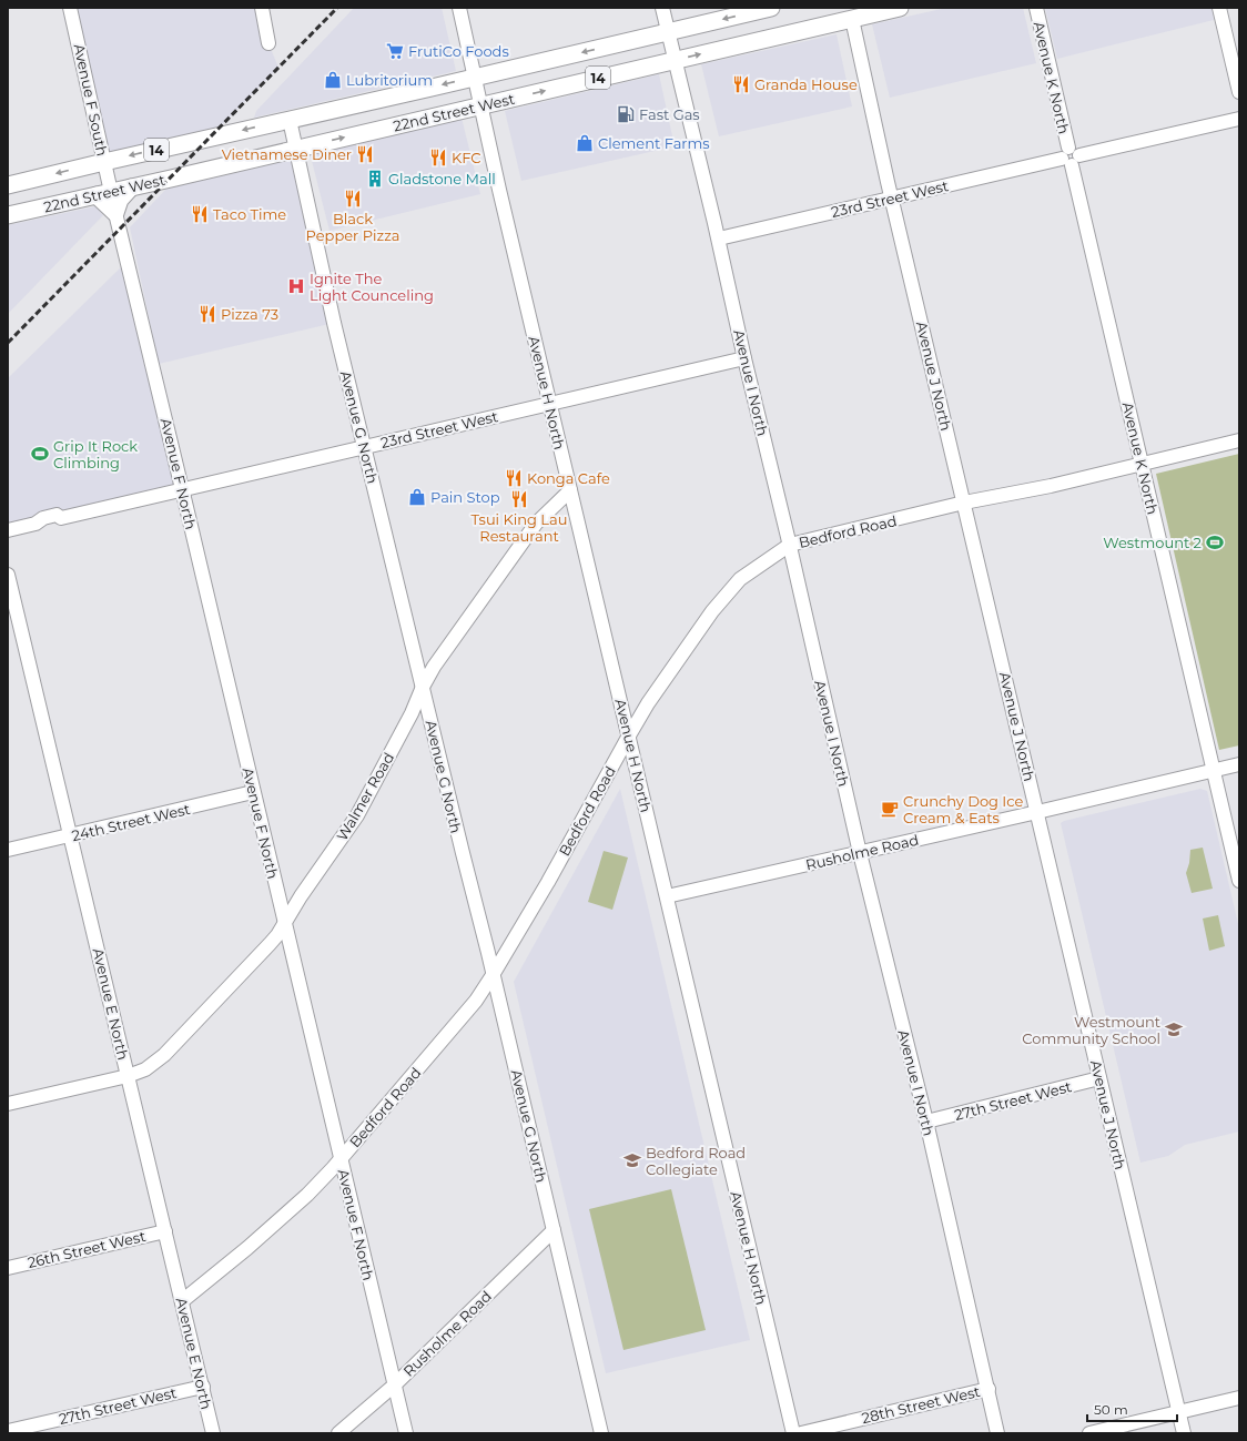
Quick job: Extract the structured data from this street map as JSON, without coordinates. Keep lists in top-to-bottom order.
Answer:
{
  "streets": {
    "main road": ["14", "22nd Street West"],
    "street": [
      "Avenue K North",
      "Avenue F South",
      "23rd Street West",
      "Avenue J North",
      "Avenue I North",
      "Avenue H North",
      "Avenue G North",
      "Avenue F North",
      "Bedford Road",
      "Walmer Road",
      "24th Street West",
      "Rusholme Road",
      "Avenue E North",
      "27th Street West",
      "26th Street West",
      "28th Street West"
    ]
  },
  "crossings": [
    ["Avenue K North", "23rd Street West"],
    ["Avenue K North", "Bedford Road"],
    ["Avenue K North", "Rusholme Road"],
    ["Avenue F South", "22nd Street West"],
    ["22nd Street West", "Avenue J North"],
    ["22nd Street West", "Avenue I North"],
    ["22nd Street West", "Avenue H North"],
    ["22nd Street West", "Avenue G North"],
    ["23rd Street West", "Avenue J North"],
    ["23rd Street West", "Avenue I North"],
    ["23rd Street West", "Avenue H North"],
    ["23rd Street West", "Avenue G North"],
    ["23rd Street West", "Avenue F North"],
    ["Avenue J North", "Bedford Road"],
    ["Avenue J North", "Rusholme Road"],
    ["Avenue J North", "27th Street West"],
    ["Avenue I North", "Bedford Road"],
    ["Avenue I North", "Rusholme Road"],
    ["Avenue I North", "27th Street West"],
    ["Avenue I North", "28th Street West"],
    ["Avenue H North", "Bedford Road"],
    ["Avenue H North", "Walmer Road"],
    ["Avenue H North", "Rusholme Road"],
    ["Avenue G North", "Bedford Road"],
    ["Avenue G North", "Walmer Road"],
    ["Avenue G North", "Rusholme Road"],
    ["Avenue F North", "Bedford Road"],
    ["Avenue F North", "Walmer Road"],
    ["Avenue F North", "24th Street West"],
    ["Avenue F North", "Rusholme Road"],
    ["Bedford Road", "Avenue E North"],
    ["Walmer Road", "Avenue E North"],
    ["24th Street West", "Avenue E North"],
    ["Avenue E North", "27th Street West"],
    ["Avenue E North", "26th Street West"]
  ],
  "places": {
    "supermarket": ["FrutiCo Foods"],
    "shop": ["Lubritorium", "Clement Farms", "Pain Stop"],
    "restaurant": [
      "Granda House",
      "Vietnamese Diner",
      "KFC",
      "Black Pepper Pizza",
      "Taco Time",
      "Pizza 73",
      "Konga Cafe",
      "Tsui King Lau Restaurant"
    ],
    "fuel station": ["Fast Gas"],
    "building": ["Gladstone Mall"],
    "hospital": ["Ignite The Light Counceling"],
    "sports": ["Grip It Rock Climbing", "Westmount 2"],
    "cafe": ["Crunchy Dog Ice Cream & Eats"],
    "school or university": ["Westmount Community School", "Bedford Road Collegiate"]
  },
  "scale_bar": "50 m"
}
